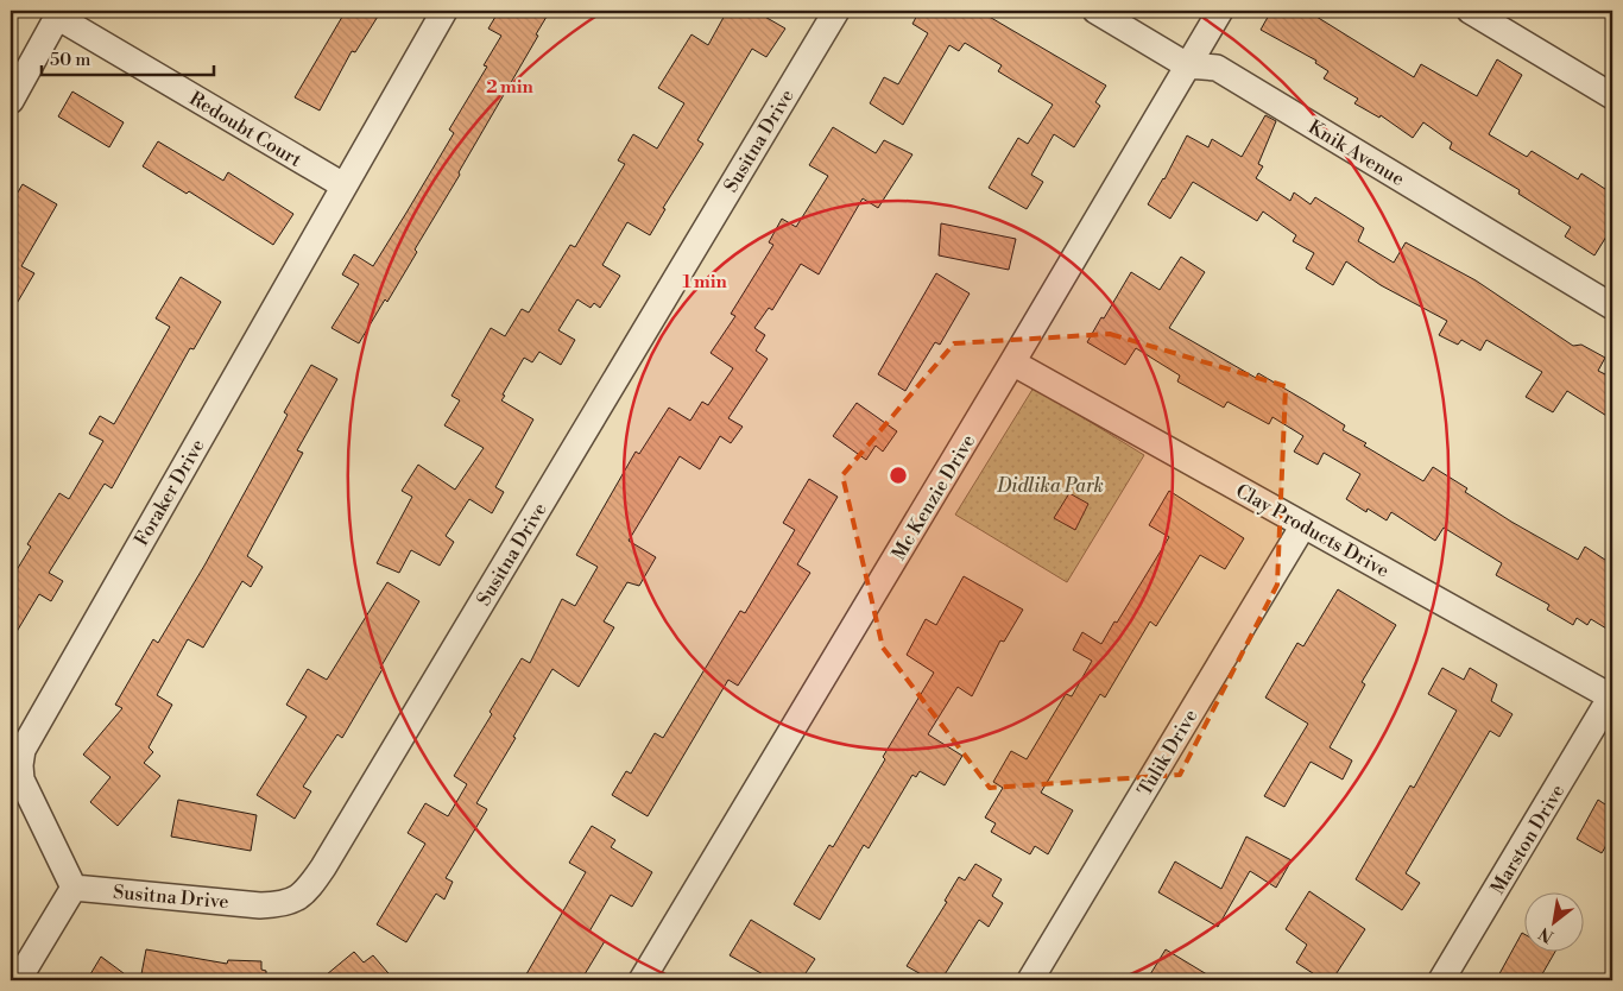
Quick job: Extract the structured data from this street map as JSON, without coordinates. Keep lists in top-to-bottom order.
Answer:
{
  "streets": {
    "street": [
      "Redoubt Court",
      "Susitna Drive",
      "Knik Avenue",
      "Foraker Drive",
      "Mc Kenzie Drive",
      "Clay Products Drive",
      "Tulik Drive",
      "Marston Drive"
    ]
  },
  "crossings": [
    ["Redoubt Court", "Foraker Drive"],
    ["Susitna Drive", "Foraker Drive"],
    ["Knik Avenue", "Mc Kenzie Drive"],
    ["Mc Kenzie Drive", "Clay Products Drive"],
    ["Clay Products Drive", "Tulik Drive"],
    ["Clay Products Drive", "Marston Drive"]
  ],
  "parks": ["Didlika Park"],
  "scale_bar": "50 m",
  "north": "bottom left",
  "rings": ["2 min", "1 min"]
}
